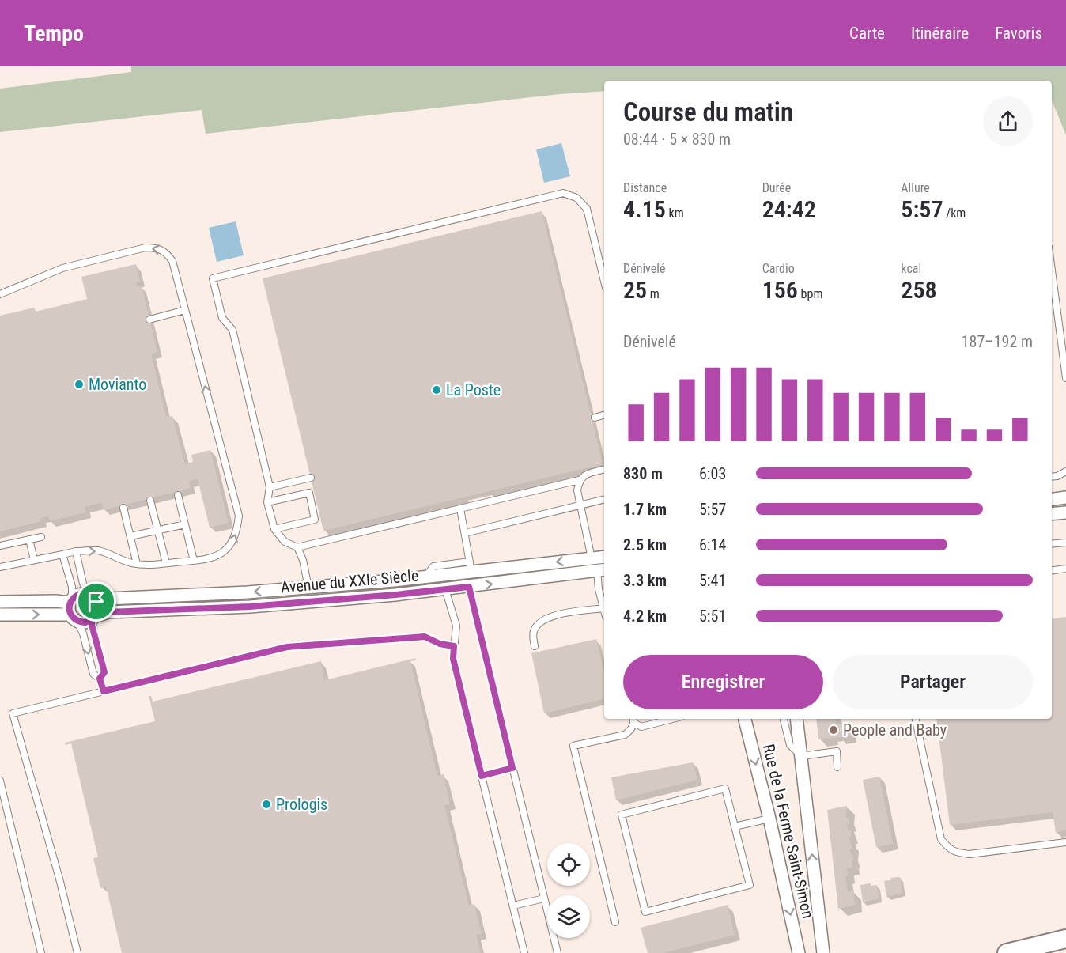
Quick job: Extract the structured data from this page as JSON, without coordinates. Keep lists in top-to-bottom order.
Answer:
{
  "streets": {
    "street": ["Avenue du XXIe Siècle", "Rue de la Ferme Saint-Simon"]
  },
  "places": [
    "Movianto",
    "La Poste",
    "People and Baby",
    "Prologis"
  ],
  "page": {
    "header": "Tempo",
    "nav": ["Carte", "Itinéraire", "Favoris"],
    "heading": ["Course du matin", "08:44 · 5 × 830 m"],
    "stats": [
      ["Distance", "4.15 km"],
      ["Durée", "24:42"],
      ["Allure", "5:57 /km"],
      ["Dénivelé", "25 m"],
      ["Cardio", "156 bpm"],
      ["kcal", "258"]
    ],
    "chart": ["Dénivelé", "187–192 m"],
    "list": [
      {
        "name": "830 m",
        "note": "6:03"
      },
      {
        "name": "1.7 km",
        "note": "5:57"
      },
      {
        "name": "2.5 km",
        "note": "6:14"
      },
      {
        "name": "3.3 km",
        "note": "5:41"
      },
      {
        "name": "4.2 km",
        "note": "5:51"
      }
    ],
    "buttons": ["Enregistrer", "Partager"]
  }
}
